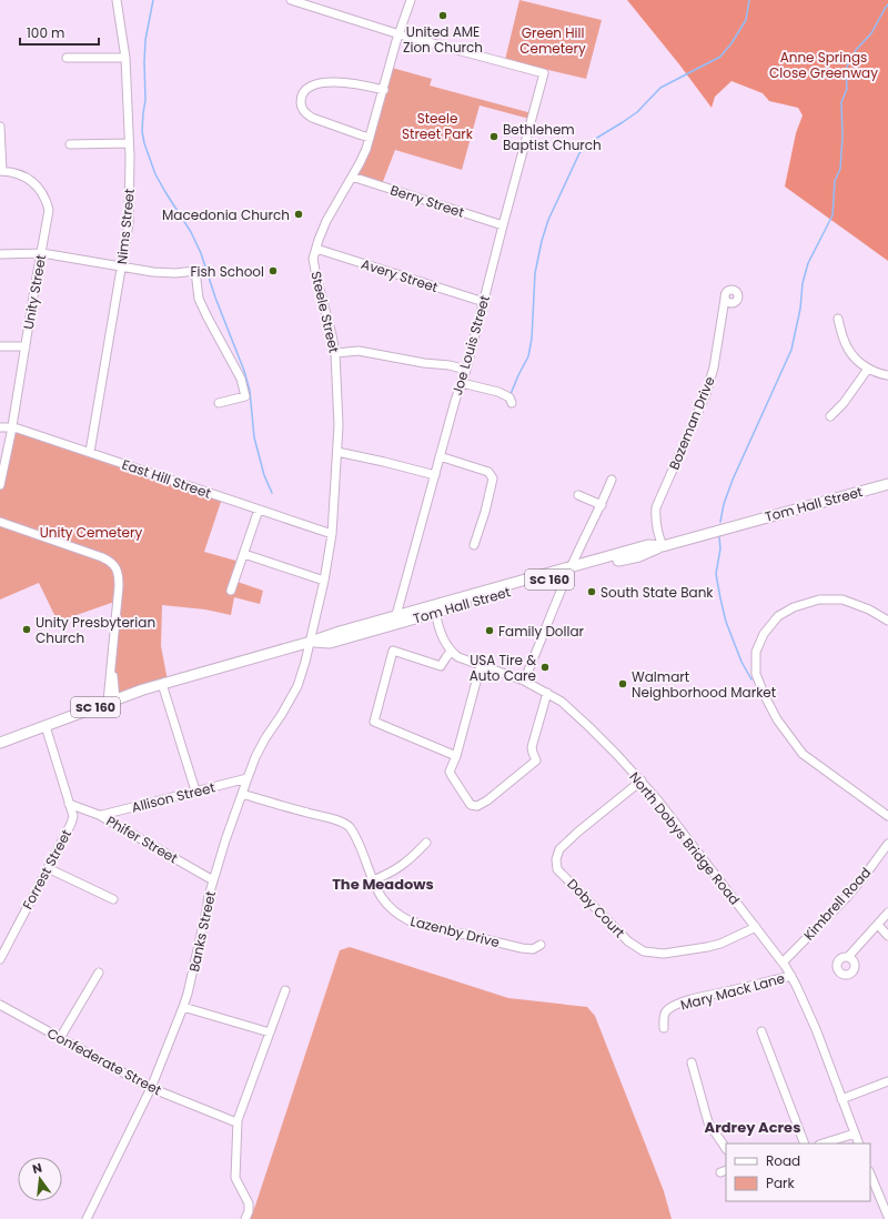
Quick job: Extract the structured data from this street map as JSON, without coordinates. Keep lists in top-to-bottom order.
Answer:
{
  "streets": {
    "main road": ["Tom Hall Street", "SC 160"],
    "street": [
      "Berry Street",
      "Nims Street",
      "Avery Street",
      "Unity Street",
      "Steele Street",
      "Joe Louis Street",
      "Bozeman Drive",
      "East Hill Street",
      "Allison Street",
      "North Dobys Bridge Road",
      "Phifer Street",
      "Forrest Street",
      "Kimbrell Road",
      "Doby Court",
      "Banks Street",
      "Lazenby Drive",
      "Mary Mack Lane",
      "Confederate Street"
    ]
  },
  "crossings": [
    ["Berry Street", "Steele Street"],
    ["Berry Street", "Joe Louis Street"],
    ["Nims Street", "East Hill Street"],
    ["Avery Street", "Steele Street"],
    ["Avery Street", "Joe Louis Street"],
    ["Unity Street", "East Hill Street"],
    ["Steele Street", "Joe Louis Street"],
    ["Steele Street", "East Hill Street"],
    ["Steele Street", "Tom Hall Street"],
    ["Steele Street", "Banks Street"],
    ["Joe Louis Street", "Tom Hall Street"],
    ["Bozeman Drive", "Tom Hall Street"],
    ["Tom Hall Street", "Forrest Street"],
    ["Tom Hall Street", "Banks Street"],
    ["Allison Street", "Phifer Street"],
    ["Allison Street", "Banks Street"],
    ["North Dobys Bridge Road", "Kimbrell Road"],
    ["North Dobys Bridge Road", "Doby Court"],
    ["North Dobys Bridge Road", "Mary Mack Lane"],
    ["Phifer Street", "Forrest Street"],
    ["Phifer Street", "Banks Street"],
    ["Banks Street", "Lazenby Drive"],
    ["Banks Street", "Confederate Street"]
  ],
  "districts": ["The Meadows", "Ardrey Acres"],
  "parks": [
    "Green Hill Cemetery",
    "Anne Springs Close Greenway",
    "Steele Street Park",
    "Unity Cemetery"
  ],
  "places": [
    "United AME Zion Church",
    "Bethlehem Baptist Church",
    "Macedonia Church",
    "Fish School",
    "South State Bank",
    "Unity Presbyterian Church",
    "Family Dollar",
    "USA Tire & Auto Care",
    "Walmart Neighborhood Market"
  ],
  "legend": ["Road", "Park"],
  "scale_bar": "100 m",
  "north": "top"
}
